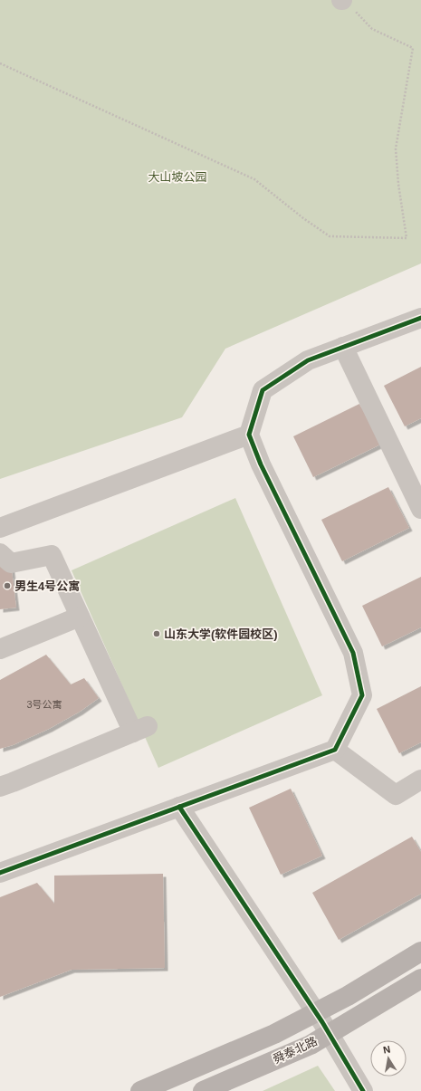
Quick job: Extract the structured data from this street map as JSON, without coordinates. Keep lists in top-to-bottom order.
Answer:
{
  "streets": {
    "main road": ["舜泰北路"]
  },
  "parks": ["大山坡公园"],
  "places": ["男生4号公寓", "山东大学(软件园校区)"],
  "house_numbers": ["3号公寓"],
  "north": "top"
}
